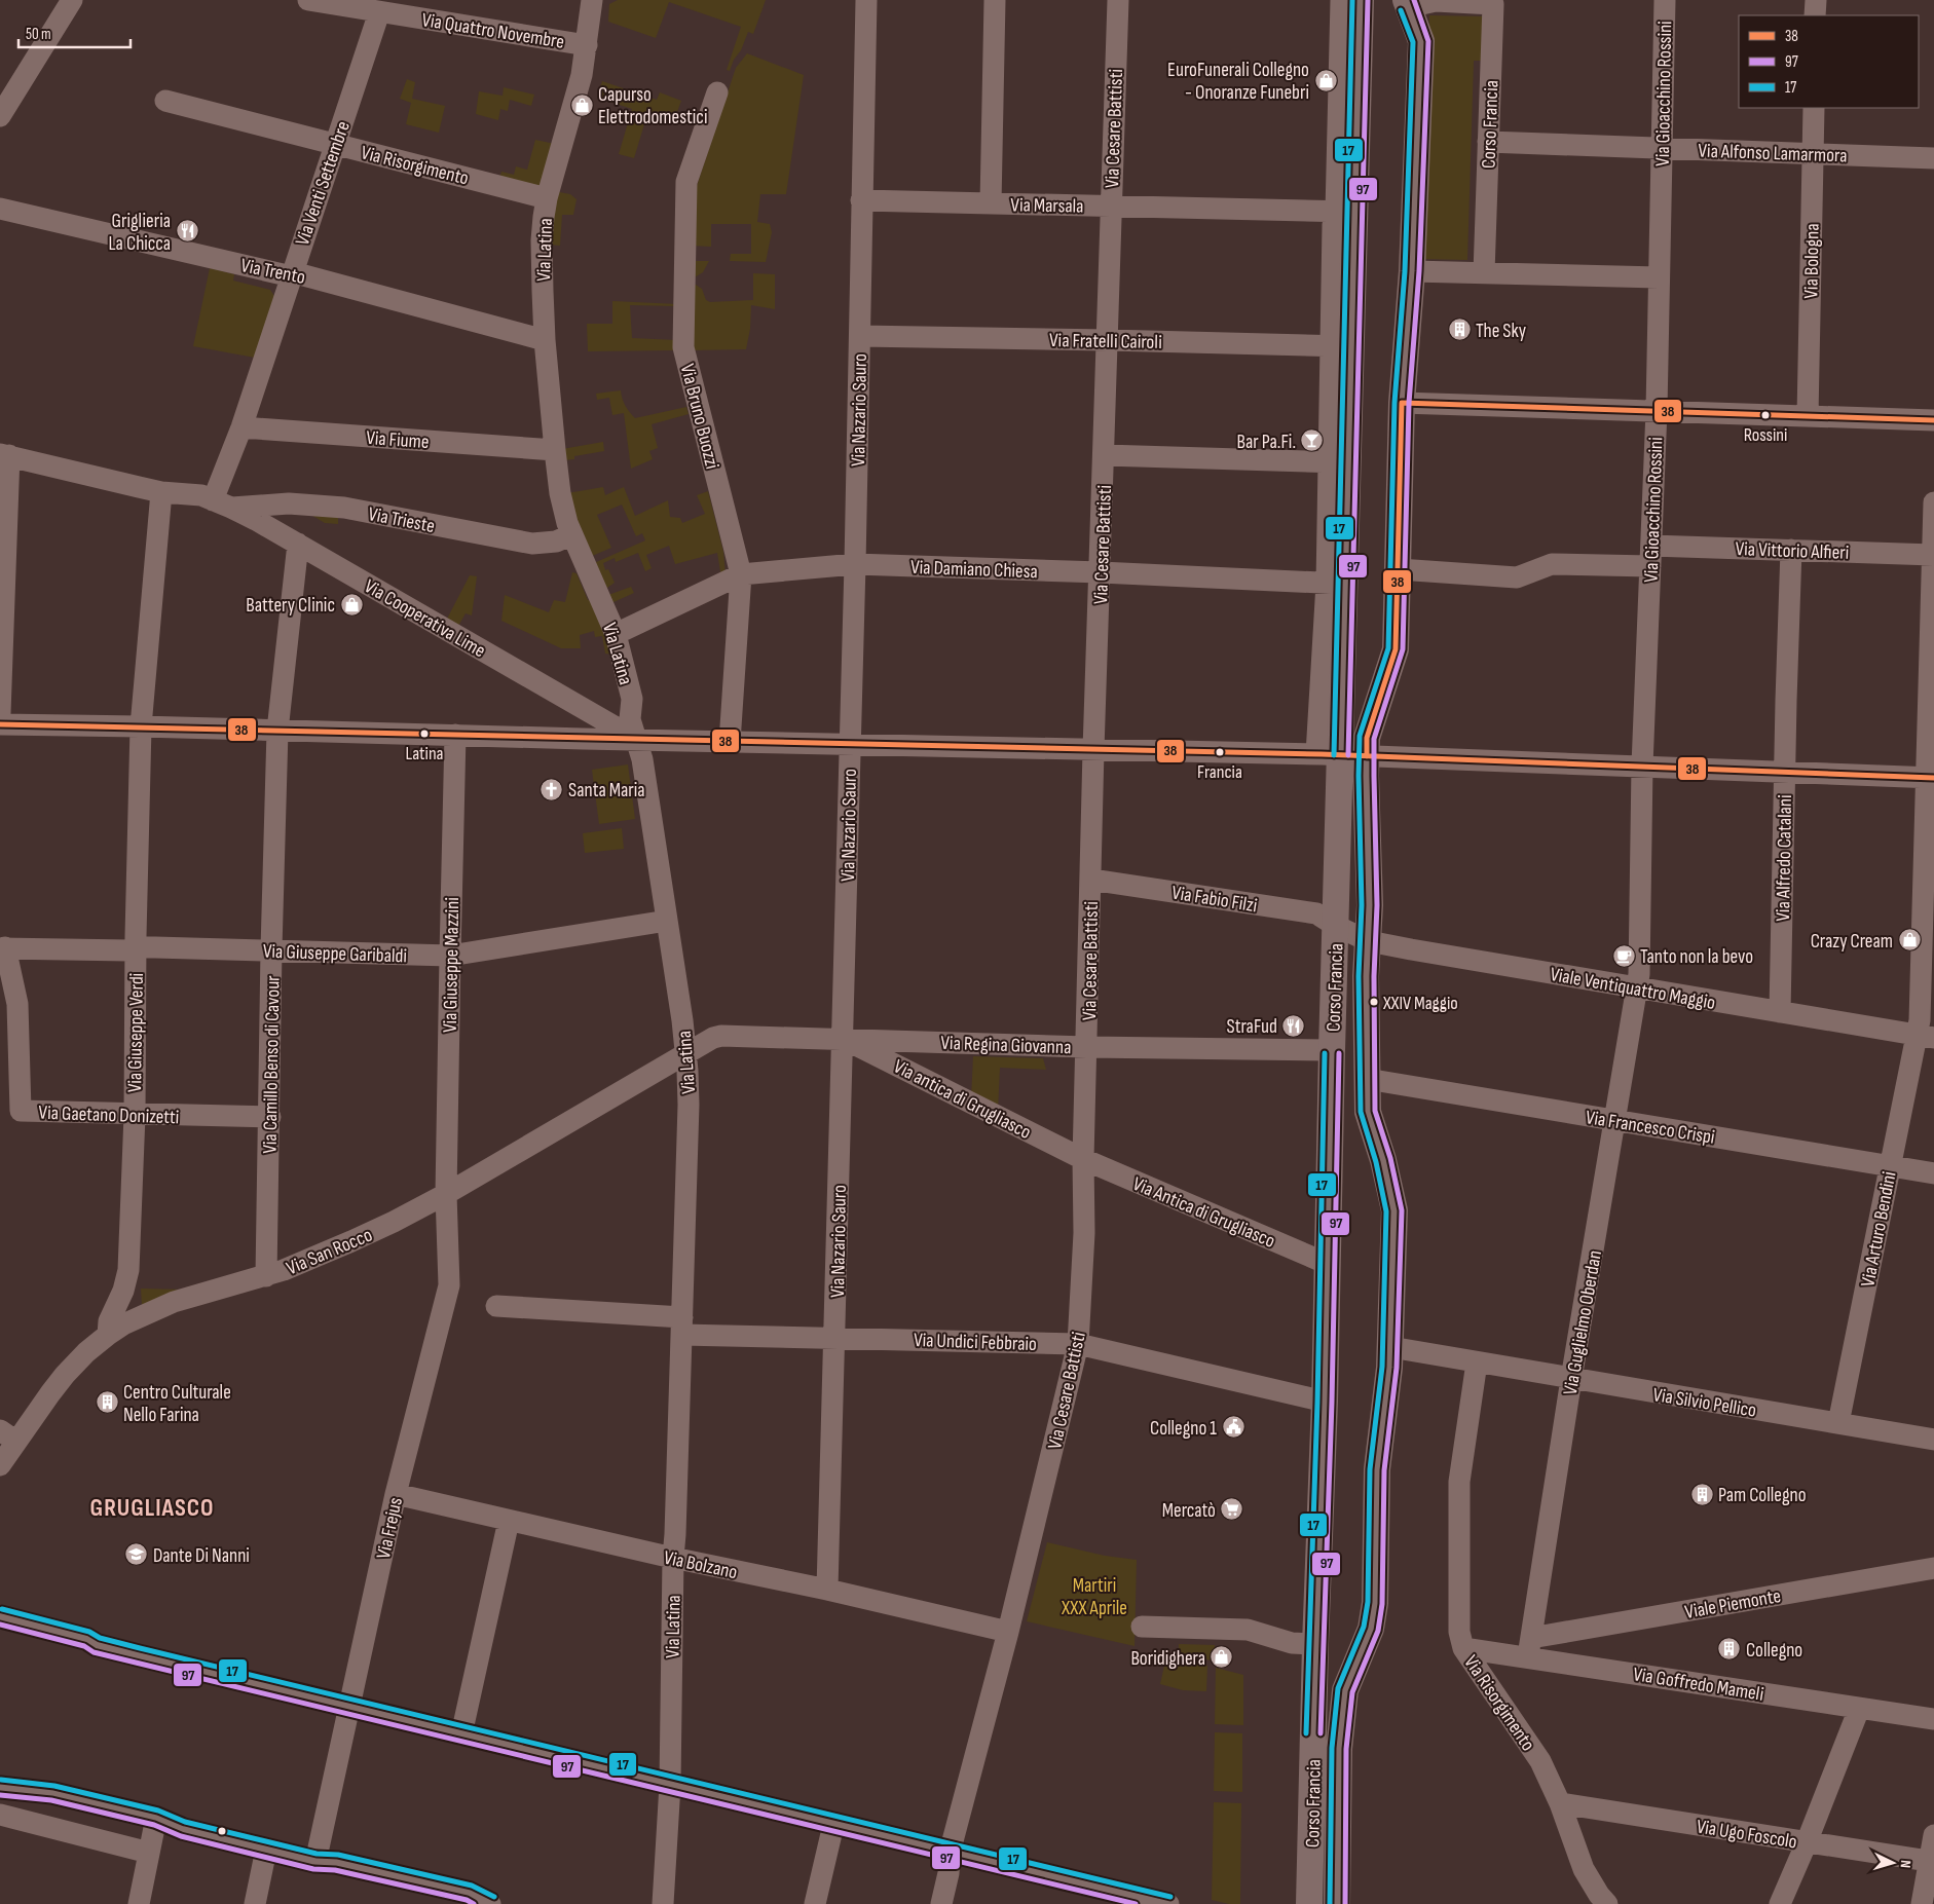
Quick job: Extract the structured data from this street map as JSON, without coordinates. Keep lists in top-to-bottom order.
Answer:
{
  "streets": {
    "main road": ["Corso Francia"],
    "street": [
      "Via Quattro Novembre",
      "Via Gioacchino Rossini",
      "Via Cesare Battisti",
      "Via Alfonso Lamarmora",
      "Via Risorgimento",
      "Via Venti Settembre",
      "Via Marsala",
      "Via Latina",
      "Via Bologna",
      "Via Trento",
      "Via Fratelli Cairoli",
      "Via Nazario Sauro",
      "Via Bruno Buozzi",
      "Via Fiume",
      "Via Trieste",
      "Via Vittorio Alfieri",
      "Via Damiano Chiesa",
      "Via Cooperativa Lime",
      "Via Alfredo Catalani",
      "Via Fabio Filzi",
      "Via Giuseppe Garibaldi",
      "Via Giuseppe Mazzini",
      "Viale Ventiquattro Maggio",
      "Via Giuseppe Verdi",
      "Via Regina Giovanna",
      "Via Camillo Benso di Cavour",
      "Via antica di Grugliasco",
      "Via Gaetano Donizetti",
      "Via Francesco Crispi",
      "Via Antica di Grugliasco",
      "Via Arturo Bendini",
      "Via San Rocco",
      "Via Guglielmo Oberdan",
      "Via Undici Febbraio",
      "Via Silvio Pellico",
      "Via Frejus",
      "Via Bolzano",
      "Viale Piemonte",
      "Via Goffredo Mameli",
      "Via Ugo Foscolo"
    ]
  },
  "crossings": [
    ["Via Quattro Novembre", "Via Venti Settembre"],
    ["Via Quattro Novembre", "Via Latina"],
    ["Via Gioacchino Rossini", "Via Alfonso Lamarmora"],
    ["Via Gioacchino Rossini", "Via Vittorio Alfieri"],
    ["Via Gioacchino Rossini", "Viale Ventiquattro Maggio"],
    ["Via Gioacchino Rossini", "Via Guglielmo Oberdan"],
    ["Corso Francia", "Via Alfonso Lamarmora"],
    ["Corso Francia", "Via Marsala"],
    ["Corso Francia", "Via Fratelli Cairoli"],
    ["Corso Francia", "Via Damiano Chiesa"],
    ["Corso Francia", "Via Fabio Filzi"],
    ["Corso Francia", "Viale Ventiquattro Maggio"],
    ["Corso Francia", "Via Regina Giovanna"],
    ["Corso Francia", "Via Francesco Crispi"],
    ["Corso Francia", "Via Antica di Grugliasco"],
    ["Corso Francia", "Via Undici Febbraio"],
    ["Via Cesare Battisti", "Via Marsala"],
    ["Via Cesare Battisti", "Via Fratelli Cairoli"],
    ["Via Cesare Battisti", "Via Damiano Chiesa"],
    ["Via Cesare Battisti", "Via Fabio Filzi"],
    ["Via Cesare Battisti", "Via Regina Giovanna"],
    ["Via Cesare Battisti", "Via antica di Grugliasco"],
    ["Via Cesare Battisti", "Via Antica di Grugliasco"],
    ["Via Cesare Battisti", "Via Undici Febbraio"],
    ["Via Cesare Battisti", "Via Bolzano"],
    ["Via Alfonso Lamarmora", "Via Bologna"],
    ["Via Risorgimento", "Via Venti Settembre"],
    ["Via Risorgimento", "Via Latina"],
    ["Via Risorgimento", "Via Silvio Pellico"],
    ["Via Risorgimento", "Via Goffredo Mameli"],
    ["Via Risorgimento", "Via Ugo Foscolo"],
    ["Via Venti Settembre", "Via Trento"],
    ["Via Venti Settembre", "Via Fiume"],
    ["Via Venti Settembre", "Via Trieste"],
    ["Via Venti Settembre", "Via Cooperativa Lime"],
    ["Via Marsala", "Via Nazario Sauro"],
    ["Via Latina", "Via Trento"],
    ["Via Latina", "Via Fiume"],
    ["Via Latina", "Via Trieste"],
    ["Via Latina", "Via Damiano Chiesa"],
    ["Via Latina", "Via Cooperativa Lime"],
    ["Via Latina", "Via Giuseppe Garibaldi"],
    ["Via Latina", "Via Regina Giovanna"],
    ["Via Latina", "Via San Rocco"],
    ["Via Latina", "Via Undici Febbraio"],
    ["Via Latina", "Via Bolzano"],
    ["Via Fratelli Cairoli", "Via Nazario Sauro"],
    ["Via Nazario Sauro", "Via Damiano Chiesa"],
    ["Via Nazario Sauro", "Via Regina Giovanna"],
    ["Via Nazario Sauro", "Via antica di Grugliasco"],
    ["Via Nazario Sauro", "Via Undici Febbraio"],
    ["Via Nazario Sauro", "Via Bolzano"],
    ["Via Bruno Buozzi", "Via Damiano Chiesa"],
    ["Via Trieste", "Via Cooperativa Lime"],
    ["Via Vittorio Alfieri", "Via Alfredo Catalani"],
    ["Via Cooperativa Lime", "Via Camillo Benso di Cavour"],
    ["Via Alfredo Catalani", "Viale Ventiquattro Maggio"],
    ["Via Fabio Filzi", "Viale Ventiquattro Maggio"],
    ["Via Giuseppe Garibaldi", "Via Giuseppe Mazzini"],
    ["Via Giuseppe Garibaldi", "Via Giuseppe Verdi"],
    ["Via Giuseppe Garibaldi", "Via Camillo Benso di Cavour"],
    ["Via Giuseppe Garibaldi", "Via Gaetano Donizetti"],
    ["Via Giuseppe Mazzini", "Via San Rocco"],
    ["Via Giuseppe Mazzini", "Via Frejus"],
    ["Viale Ventiquattro Maggio", "Via Arturo Bendini"],
    ["Viale Ventiquattro Maggio", "Via Guglielmo Oberdan"],
    ["Via Giuseppe Verdi", "Via Gaetano Donizetti"],
    ["Via Giuseppe Verdi", "Via San Rocco"],
    ["Via Regina Giovanna", "Via antica di Grugliasco"],
    ["Via Regina Giovanna", "Via San Rocco"],
    ["Via Camillo Benso di Cavour", "Via Gaetano Donizetti"],
    ["Via Camillo Benso di Cavour", "Via San Rocco"],
    ["Via antica di Grugliasco", "Via Antica di Grugliasco"],
    ["Via Francesco Crispi", "Via Arturo Bendini"],
    ["Via Francesco Crispi", "Via Guglielmo Oberdan"],
    ["Via Arturo Bendini", "Via Silvio Pellico"],
    ["Via San Rocco", "Via Frejus"],
    ["Via Guglielmo Oberdan", "Via Silvio Pellico"],
    ["Via Guglielmo Oberdan", "Viale Piemonte"],
    ["Via Guglielmo Oberdan", "Via Goffredo Mameli"],
    ["Via Frejus", "Via Bolzano"],
    ["Viale Piemonte", "Via Goffredo Mameli"]
  ],
  "districts": ["GRUGLIASCO"],
  "parks": ["Martiri XXX Aprile"],
  "places": {
    "shop": [
      "EuroFunerali Collegno - Onoranze Funebri",
      "Capurso Elettrodomestici",
      "Battery Clinic",
      "Crazy Cream",
      "Boridighera"
    ],
    "restaurant": ["Griglieria La Chicca", "StraFud"],
    "building": [
      "The Sky",
      "Centro Culturale Nello Farina",
      "Pam Collegno",
      "Collegno"
    ],
    "other": [
      "Rossini",
      "Latina",
      "Francia",
      "XXIV Maggio"
    ],
    "bar": ["Bar Pa.Fi."],
    "church": ["Santa Maria"],
    "cafe": ["Tanto non la bevo"],
    "public building": ["Collegno 1"],
    "supermarket": ["Mercatò"],
    "school or university": ["Dante Di Nanni"]
  },
  "lines": ["transit line 97", "transit line 17", "transit line 38"],
  "legend": ["38", "97", "17"],
  "scale_bar": "50 m",
  "north": "right"
}
